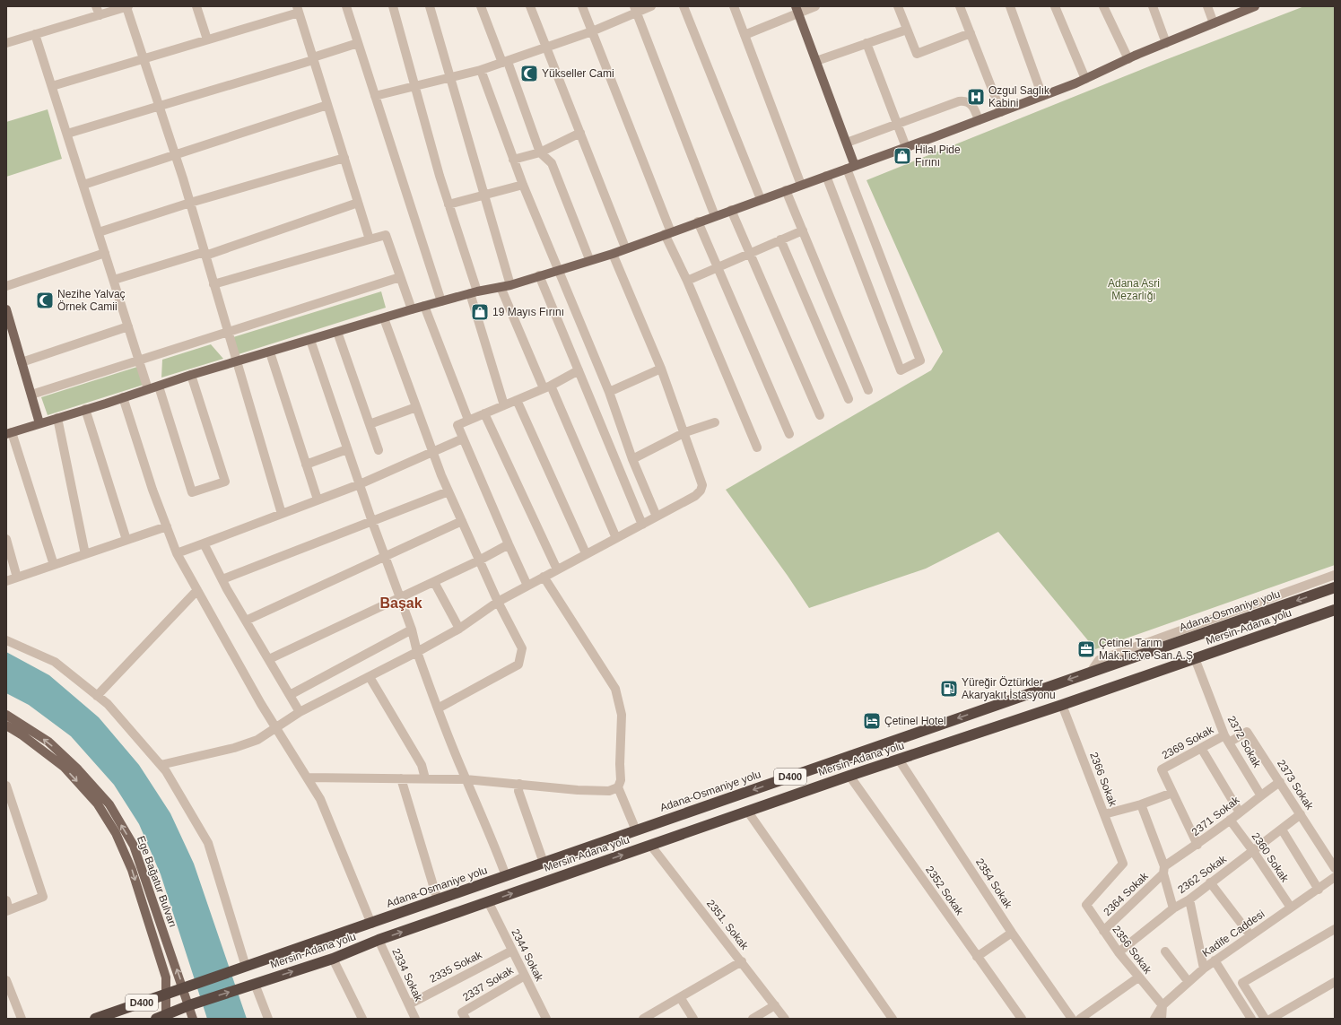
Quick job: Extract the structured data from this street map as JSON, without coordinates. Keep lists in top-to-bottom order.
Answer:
{
  "streets": {
    "highway": ["Adana-Osmaniye yolu", "Mersin-Adana yolu", "D400"],
    "main road": ["Ege Bağatur Bulvarı"],
    "street": [
      "2372 Sokak",
      "2369 Sokak",
      "2366 Sokak",
      "2373 Sokak",
      "2371 Sokak",
      "2360 Sokak",
      "2362 Sokak",
      "2354 Sokak",
      "2352 Sokak",
      "2364 Sokak",
      "2351. Sokak",
      "Kadife Caddesi",
      "2356 Sokak",
      "2344 Sokak",
      "2335 Sokak",
      "2334 Sokak",
      "2337 Sokak"
    ]
  },
  "crossings": [
    ["Adana-Osmaniye yolu", "Ege Bağatur Bulvarı"],
    ["Mersin-Adana yolu", "2372 Sokak"],
    ["Mersin-Adana yolu", "D400"],
    ["Mersin-Adana yolu", "2366 Sokak"],
    ["Mersin-Adana yolu", "2354 Sokak"],
    ["Mersin-Adana yolu", "2352 Sokak"],
    ["Mersin-Adana yolu", "2351. Sokak"],
    ["Mersin-Adana yolu", "2344 Sokak"],
    ["Mersin-Adana yolu", "2334 Sokak"],
    ["2372 Sokak", "2369 Sokak"],
    ["2372 Sokak", "2373 Sokak"],
    ["2372 Sokak", "2371 Sokak"],
    ["2369 Sokak", "2373 Sokak"],
    ["D400", "Ege Bağatur Bulvarı"],
    ["2366 Sokak", "2356 Sokak"],
    ["2373 Sokak", "2371 Sokak"],
    ["2373 Sokak", "2362 Sokak"],
    ["2371 Sokak", "2360 Sokak"],
    ["2371 Sokak", "2364 Sokak"],
    ["2360 Sokak", "2362 Sokak"],
    ["2360 Sokak", "Kadife Caddesi"],
    ["2362 Sokak", "2356 Sokak"],
    ["2364 Sokak", "2356 Sokak"],
    ["Kadife Caddesi", "2356 Sokak"],
    ["2344 Sokak", "2335 Sokak"],
    ["2344 Sokak", "2337 Sokak"],
    ["2335 Sokak", "2334 Sokak"]
  ],
  "one_way": ["Adana-Osmaniye yolu"],
  "districts": ["Başak"],
  "parks": ["Adana Asri Mezarlığı"],
  "places": {
    "mosque": ["Yükseller Cami", "Nezihe Yalvaç Örnek Camii"],
    "hospital": ["Ozgul Saglık Kabini"],
    "shop": ["Hilal Pide Fırını", "19 Mayıs Fırını"],
    "office": ["Çetinel Tarım Mak.Tic.ve San.A.Ş"],
    "fuel station": ["Yüreğir Öztürkler Akaryakıt İstasyonu"],
    "hotel": ["Çetinel Hotel"]
  }
}
